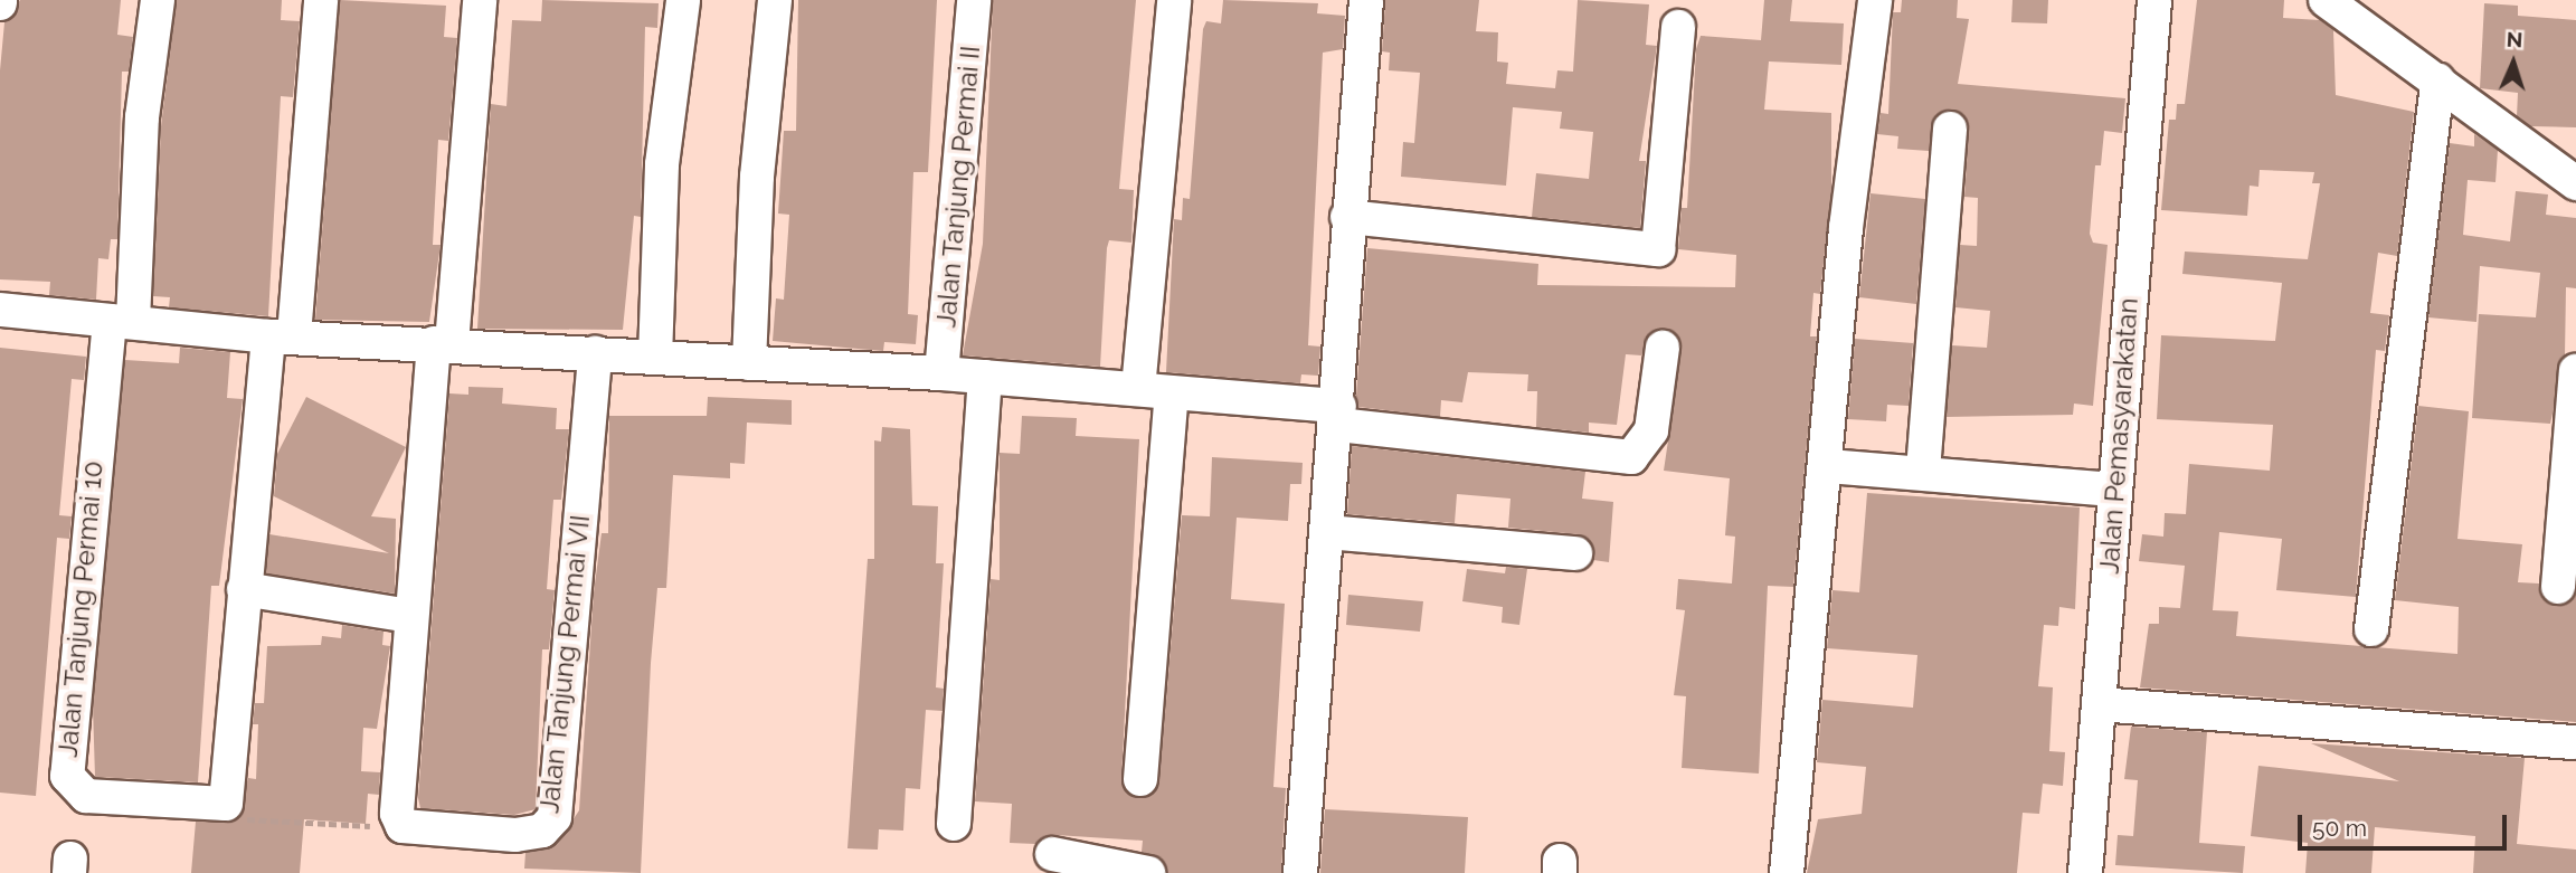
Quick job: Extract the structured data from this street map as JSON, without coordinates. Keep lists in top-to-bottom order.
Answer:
{
  "streets": {
    "street": [
      "Jalan Tanjung Permai II",
      "Jalan Pemasyarakatan",
      "Jalan Tanjung Permai 10",
      "Jalan Tanjung Permai VII"
    ]
  },
  "scale_bar": "50 m",
  "north": "top"
}
